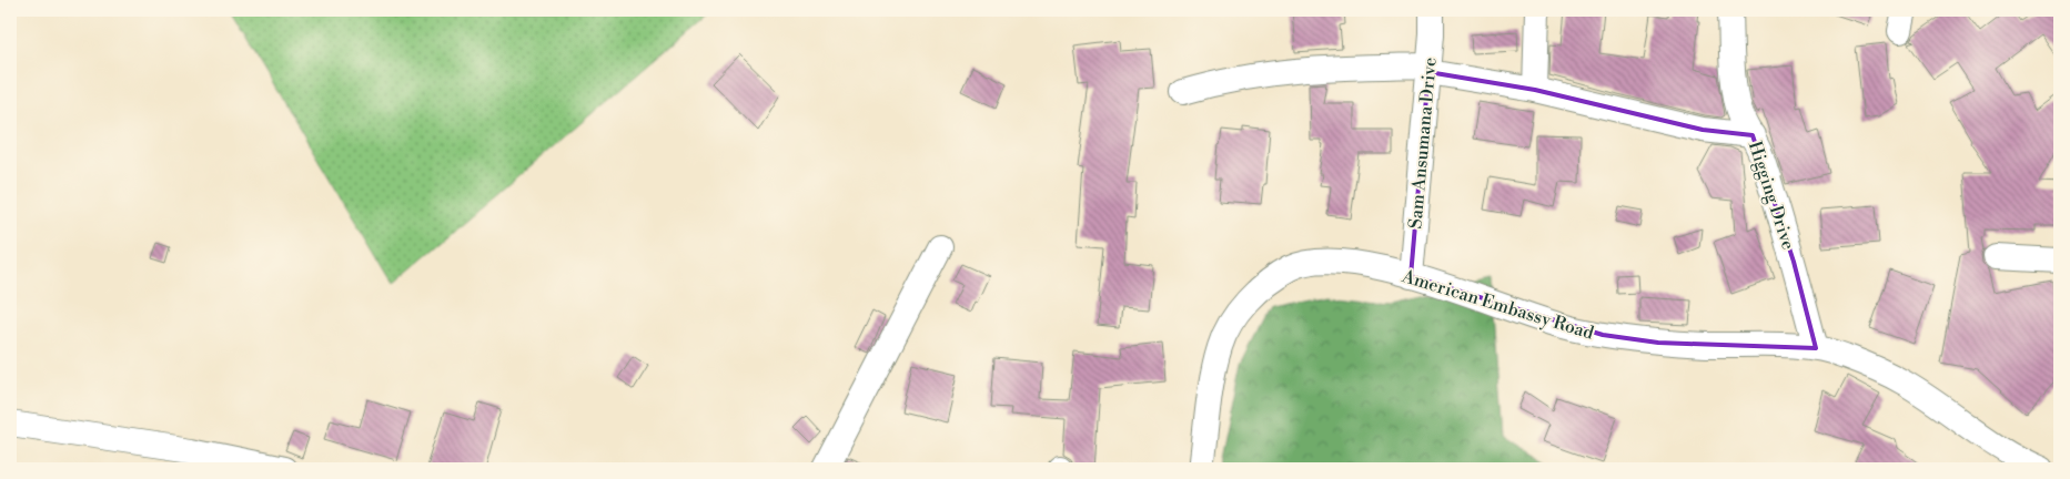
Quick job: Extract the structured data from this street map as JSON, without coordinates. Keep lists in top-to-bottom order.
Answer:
{
  "streets": {
    "street": ["Sam Ansumana Drive", "Higging Drive", "American Embassy Road"]
  },
  "crossings": [
    ["Sam Ansumana Drive", "American Embassy Road"],
    ["Higging Drive", "American Embassy Road"]
  ]
}
